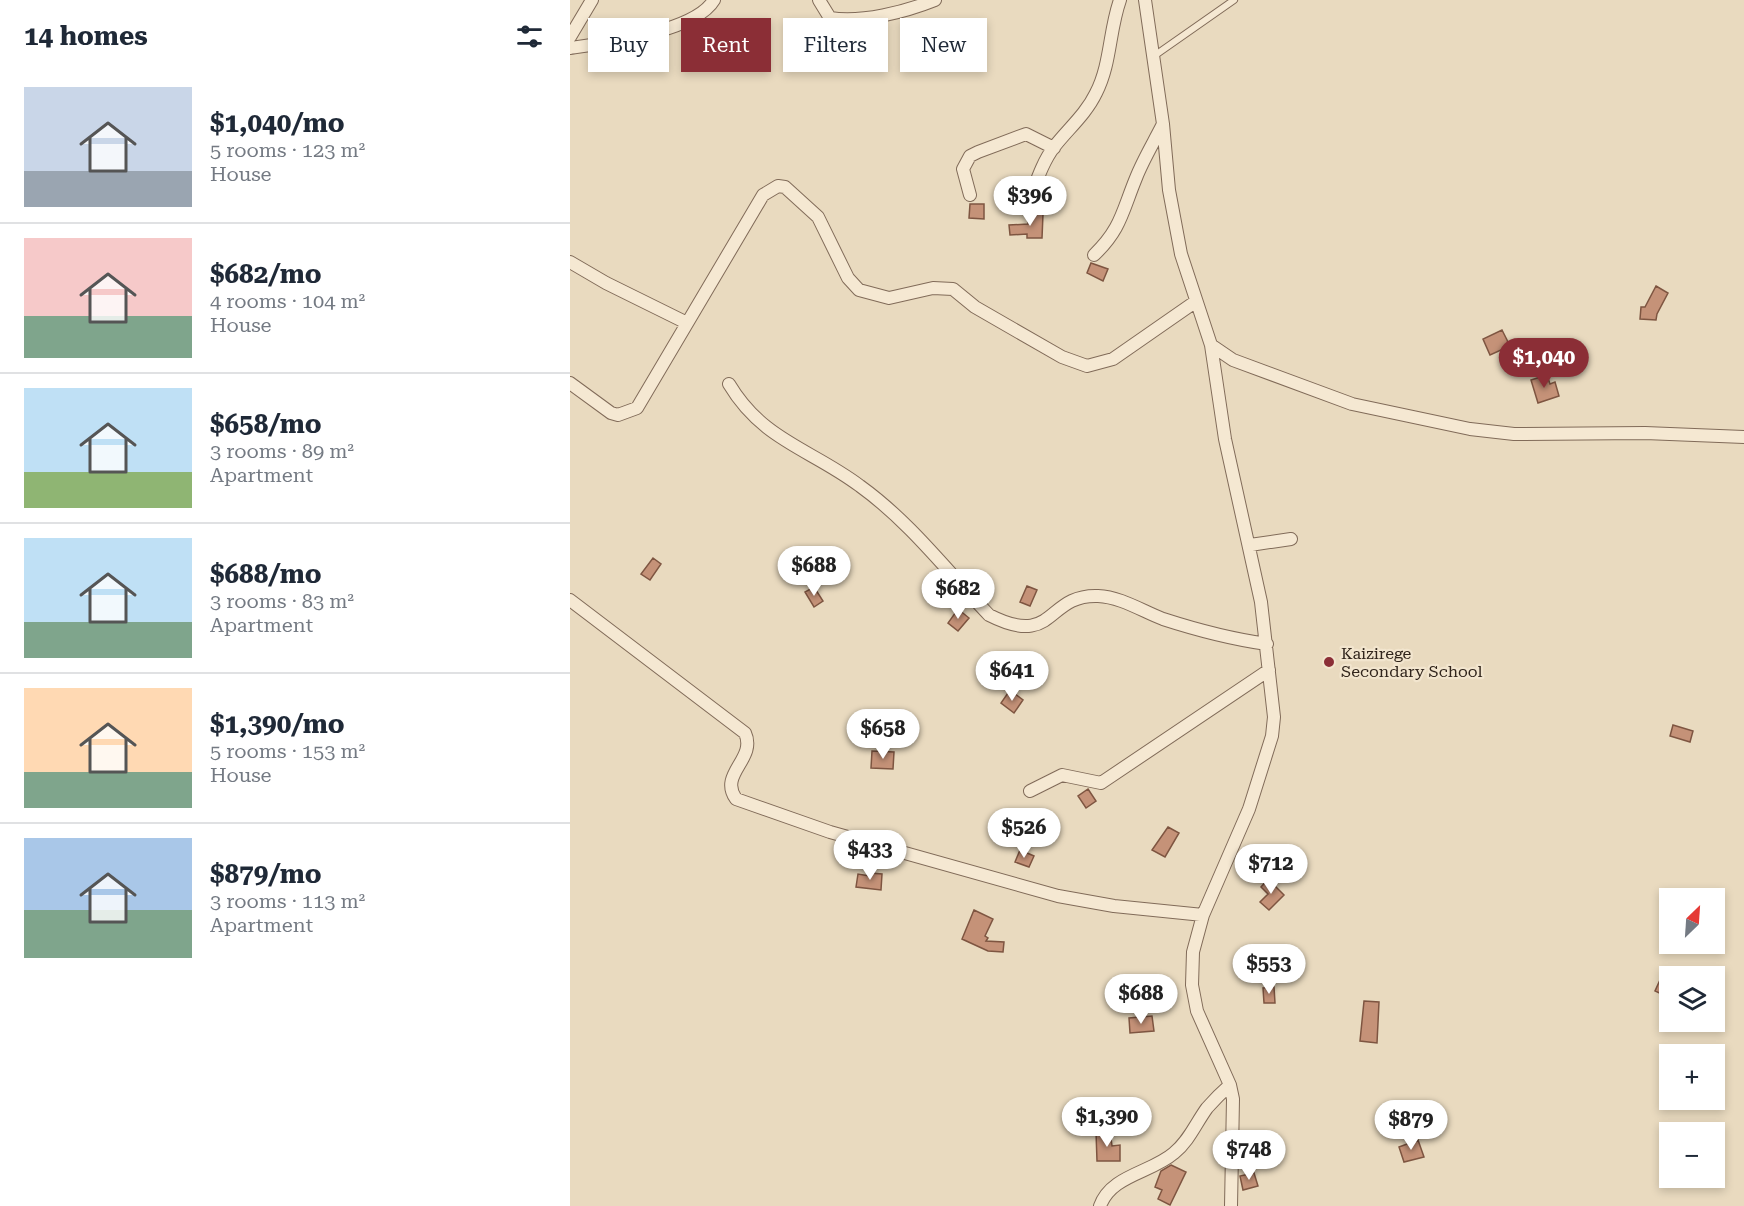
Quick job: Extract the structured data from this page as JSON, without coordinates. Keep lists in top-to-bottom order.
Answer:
{
  "places": ["Kaizirege Secondary School"],
  "north": "top right",
  "page": {
    "heading": "14 homes",
    "chip": [
      "Buy",
      "Rent",
      "Filters",
      "New"
    ],
    "list": [
      {
        "name": "$1,040/mo",
        "note": "5 rooms · 123 m² · House"
      },
      {
        "name": "$682/mo",
        "note": "4 rooms · 104 m² · House"
      },
      {
        "name": "$658/mo",
        "note": "3 rooms · 89 m² · Apartment"
      },
      {
        "name": "$688/mo",
        "note": "3 rooms · 83 m² · Apartment"
      },
      {
        "name": "$1,390/mo",
        "note": "5 rooms · 153 m² · House"
      },
      {
        "name": "$879/mo",
        "note": "3 rooms · 113 m² · Apartment"
      }
    ],
    "price": [
      "$396",
      "$1,040",
      "$688",
      "$682",
      "$641",
      "$658",
      "$526",
      "$433",
      "$712",
      "$553",
      "$688",
      "$1,390",
      "$879",
      "$748"
    ],
    "map_buttons": ["+", "−"]
  }
}
